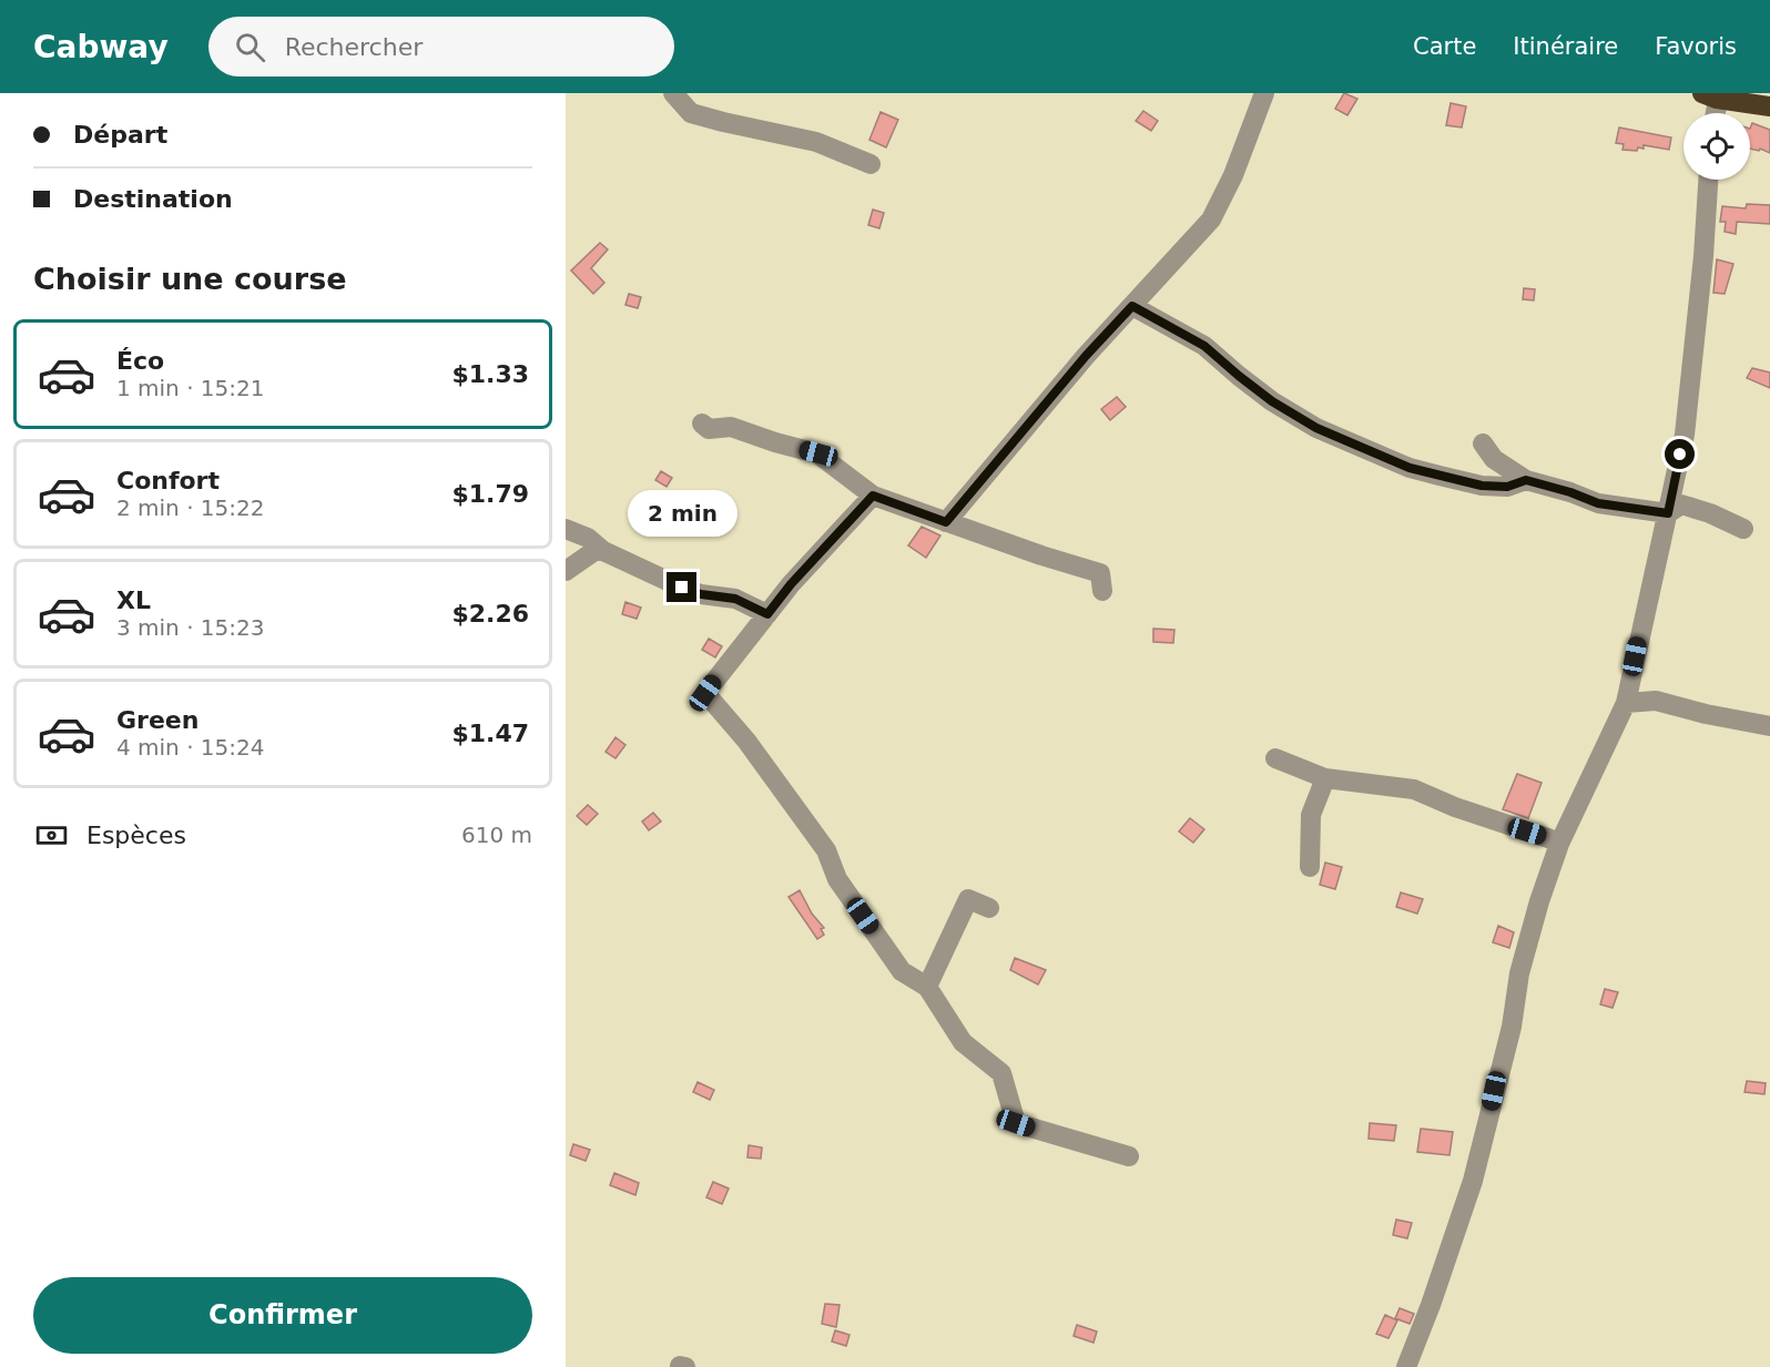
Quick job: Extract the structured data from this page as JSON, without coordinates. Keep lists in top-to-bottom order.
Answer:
{
  "page": {
    "header": "Cabway",
    "search": "Rechercher",
    "nav": ["Carte", "Itinéraire", "Favoris"],
    "banner": ["Départ", "Destination"],
    "heading": "Choisir une course",
    "list": [
      {
        "name": "Éco",
        "note": "1 min · 15:21",
        "value": "$1.33"
      },
      {
        "name": "Confort",
        "note": "2 min · 15:22",
        "value": "$1.79"
      },
      {
        "name": "XL",
        "note": "3 min · 15:23",
        "value": "$2.26"
      },
      {
        "name": "Green",
        "note": "4 min · 15:24",
        "value": "$1.47"
      }
    ],
    "bubble": "2 min",
    "pay": ["Espèces", "610 m"],
    "buttons": "Confirmer"
  }
}
